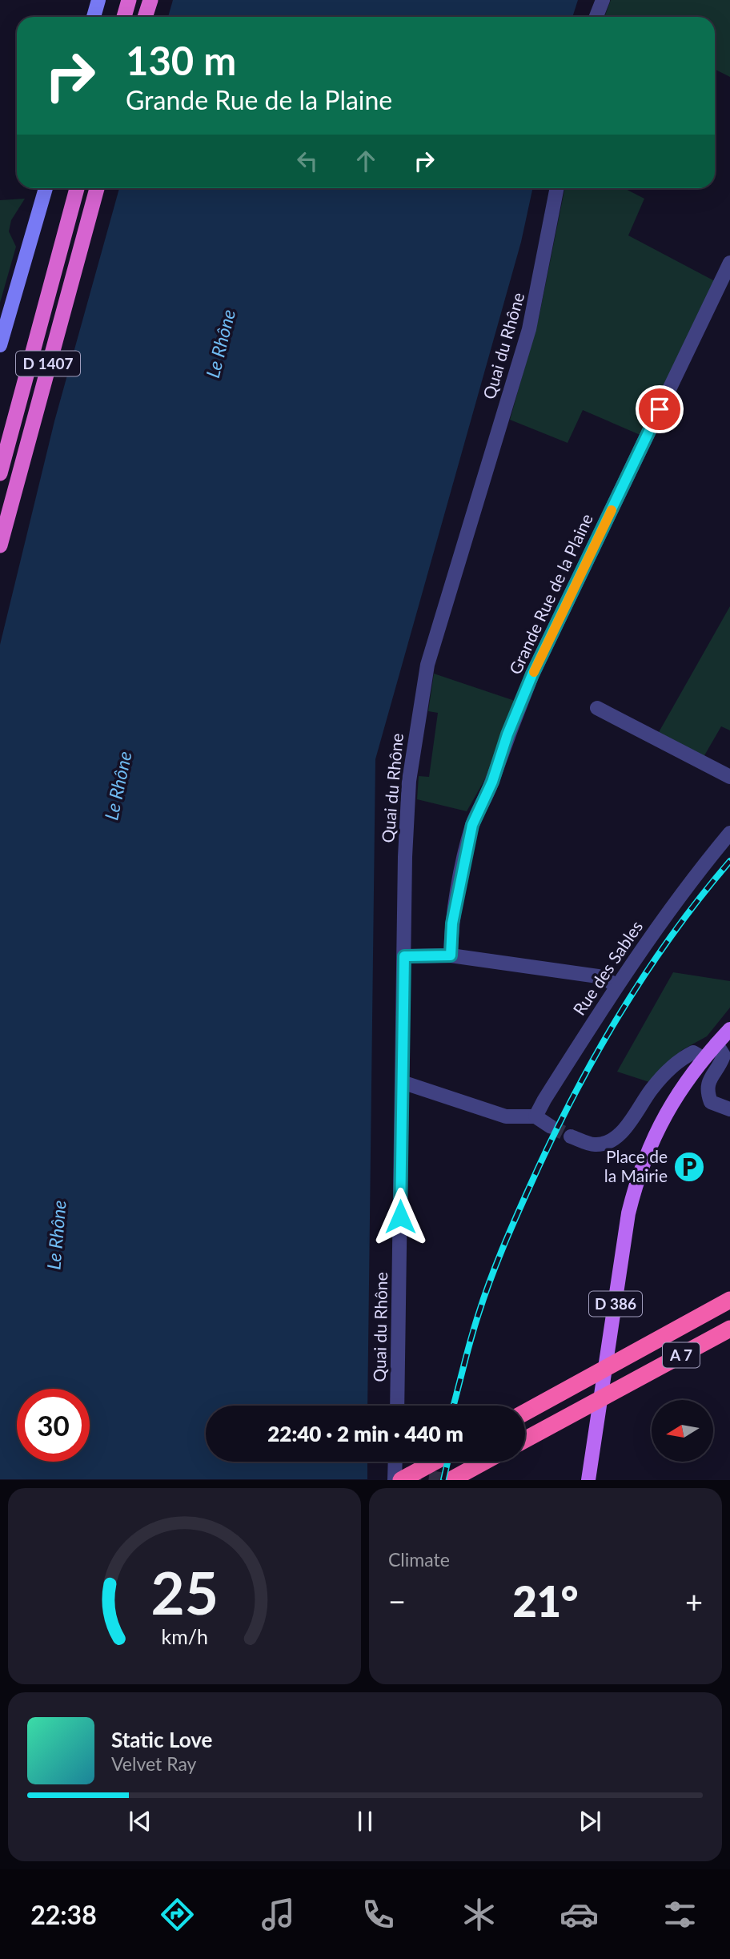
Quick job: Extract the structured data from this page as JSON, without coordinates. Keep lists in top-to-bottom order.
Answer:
{
  "streets": {
    "highway": ["D 1407", "A 7"],
    "main road": ["D 386"],
    "street": ["Quai du Rhône", "Grande Rue de la Plaine", "Rue des Sables"]
  },
  "water": ["Le Rhône"],
  "places": {
    "parking": ["Place de la Mairie"]
  },
  "north": "left",
  "page": {
    "turn": ["130 m", "Grande Rue de la Plaine"],
    "limit": "30",
    "trip": "22:40 · 2 min · 440 m",
    "tile": "Climate",
    "heat": ["−", "21°", "+"],
    "song": ["Static Love", "Velvet Ray"],
    "tabs": "22:38",
    "gauge": ["25", "km/h"]
  }
}
